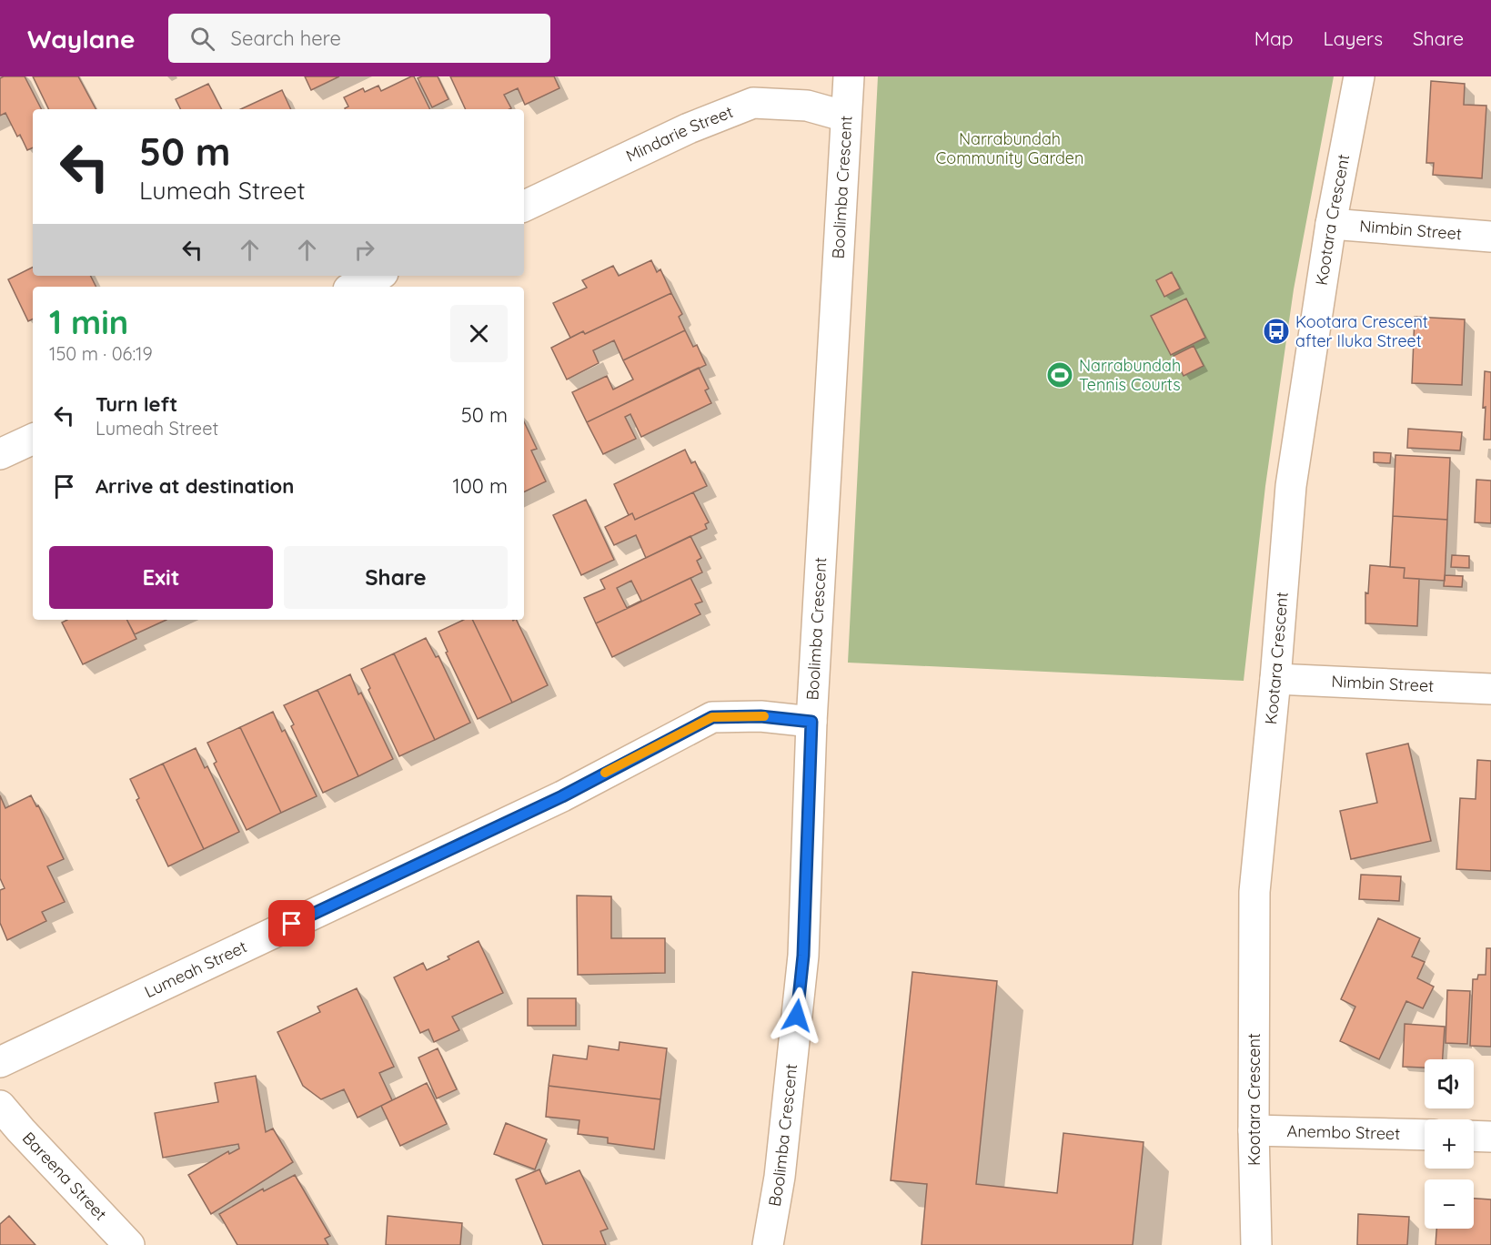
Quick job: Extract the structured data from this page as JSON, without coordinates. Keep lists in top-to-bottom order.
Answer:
{
  "streets": {
    "street": [
      "Mindarie Street",
      "Boolimba Crescent",
      "Kootara Crescent",
      "Nimbin Street",
      "Lumeah Street",
      "Anembo Street",
      "Bareena Street"
    ]
  },
  "crossings": [
    ["Mindarie Street", "Boolimba Crescent"],
    ["Boolimba Crescent", "Lumeah Street"],
    ["Kootara Crescent", "Nimbin Street"],
    ["Kootara Crescent", "Anembo Street"]
  ],
  "parks": ["Narrabundah Community Garden"],
  "places": {
    "bus stop": ["Kootara Crescent after Iluka Street"],
    "sports": ["Narrabundah Tennis Courts"]
  },
  "page": {
    "header": "Waylane",
    "search": "Search here",
    "nav": ["Map", "Layers", "Share"],
    "turn": ["50 m", "Lumeah Street"],
    "heading": ["1 min", "150 m · 06:19"],
    "list": [
      {
        "name": "Turn left",
        "note": "Lumeah Street",
        "value": "50 m"
      },
      {
        "name": "Arrive at destination",
        "value": "100 m"
      }
    ],
    "buttons": ["Exit", "Share"],
    "map_buttons": ["+", "−"]
  }
}
